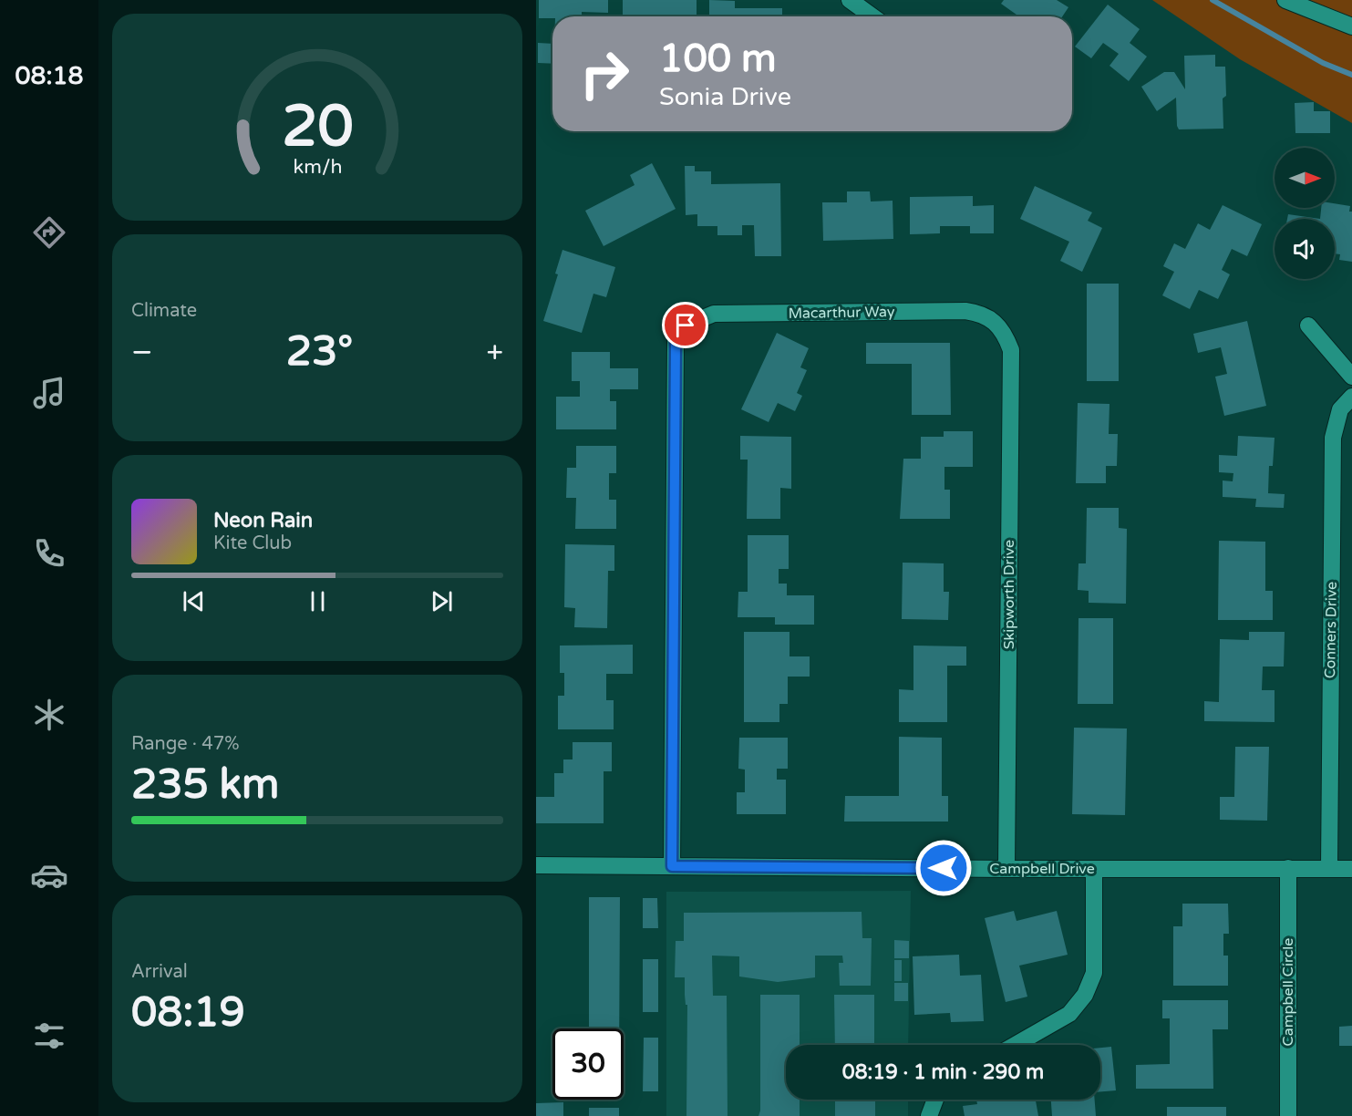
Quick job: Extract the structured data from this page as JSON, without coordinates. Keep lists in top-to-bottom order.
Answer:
{
  "streets": {
    "street": [
      "Macarthur Way",
      "Skipworth Drive",
      "Conners Drive",
      "Campbell Drive",
      "Campbell Circle"
    ]
  },
  "crossings": [
    ["Macarthur Way", "Skipworth Drive"],
    ["Macarthur Way", "Campbell Drive"],
    ["Skipworth Drive", "Campbell Drive"],
    ["Conners Drive", "Campbell Drive"],
    ["Campbell Drive", "Campbell Circle"]
  ],
  "north": "right",
  "page": {
    "tabs": "08:18",
    "turn": ["100 m", "Sonia Drive"],
    "tile": [
      "Climate",
      ["Range · 47%", "235 km"],
      ["Arrival", "08:19"]
    ],
    "heat": ["−", "23°", "+"],
    "song": ["Neon Rain", "Kite Club"],
    "limit": "30",
    "trip": "08:19 · 1 min · 290 m",
    "gauge": ["20", "km/h"]
  }
}
